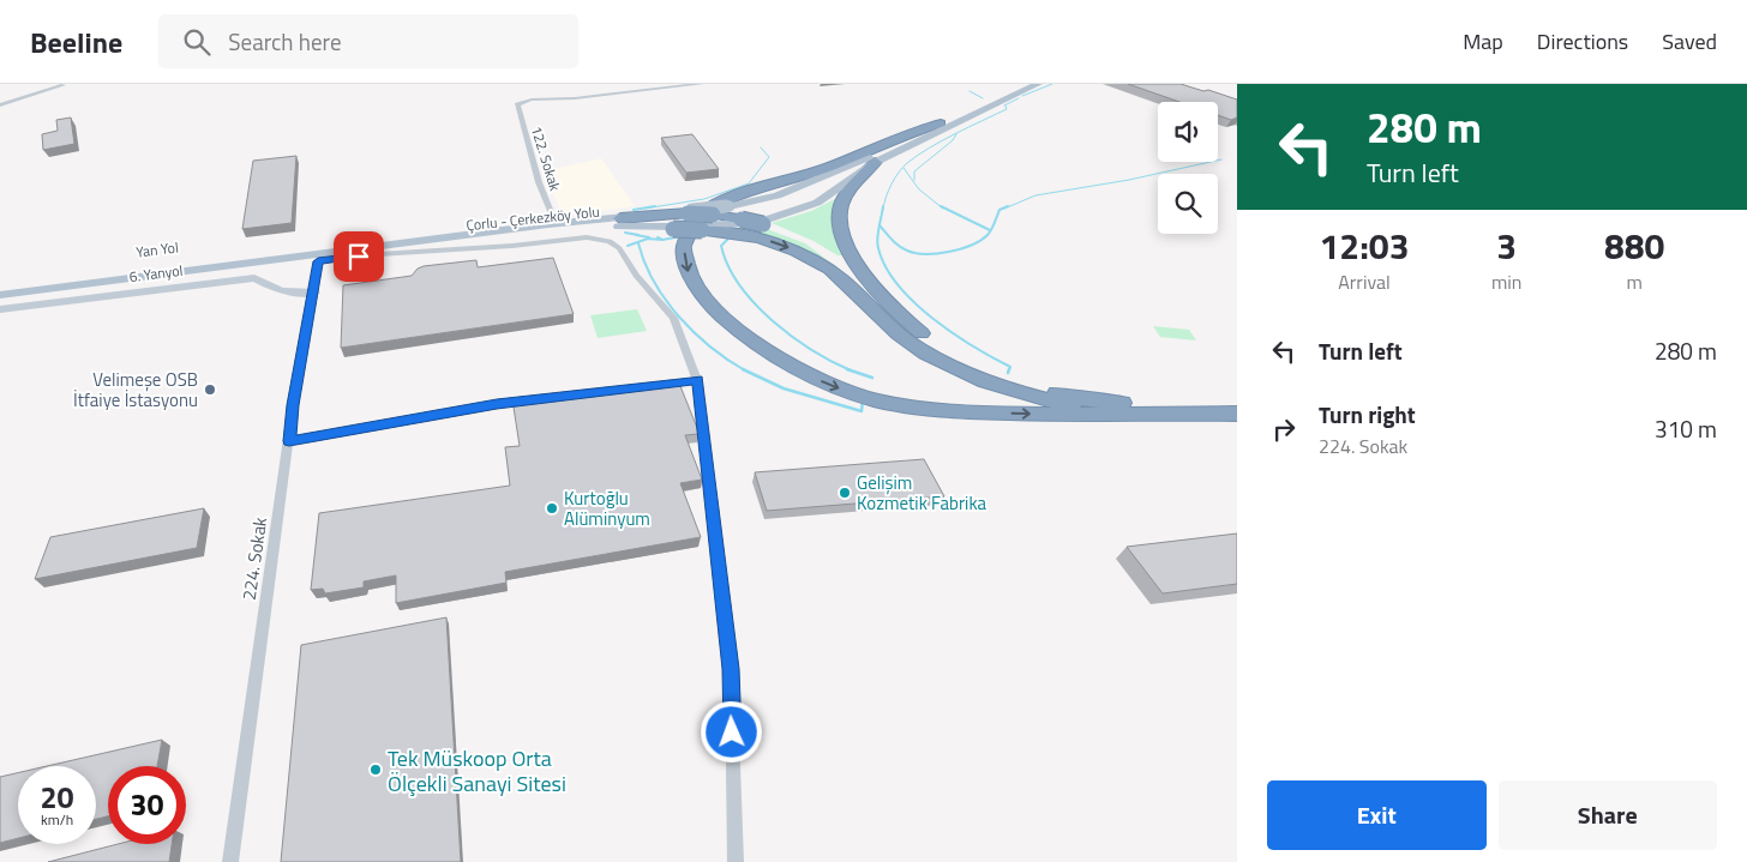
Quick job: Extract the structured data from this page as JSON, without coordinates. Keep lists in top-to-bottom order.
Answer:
{
  "streets": {
    "main road": ["Çorlu - Çerkezköy Yolu", "Yan Yol", "6. Yanyol"],
    "street": ["122. Sokak", "224. Sokak"]
  },
  "crossings": [
    ["122. Sokak", "Çorlu - Çerkezköy Yolu"],
    ["Çorlu - Çerkezköy Yolu", "Yan Yol"],
    ["Çorlu - Çerkezköy Yolu", "224. Sokak"],
    ["Yan Yol", "224. Sokak"],
    ["6. Yanyol", "224. Sokak"]
  ],
  "places": [
    "Velimeşe OSB İtfaiye İstasyonu",
    "Gelişim Kozmetik Fabrika",
    "Kurtoğlu Alüminyum",
    "Tek Müskoop Orta Ölçekli Sanayi Sitesi"
  ],
  "page": {
    "header": "Beeline",
    "search": "Search here",
    "nav": ["Map", "Directions", "Saved"],
    "turn": ["280 m", "Turn left"],
    "eta": [
      "12:03",
      "Arrival",
      "3",
      "min",
      "880",
      "m"
    ],
    "list": [
      {
        "name": "Turn left",
        "value": "280 m"
      },
      {
        "name": "Turn right",
        "note": "224. Sokak",
        "value": "310 m"
      }
    ],
    "speed": "20 km/h",
    "limit": "30",
    "buttons": ["Exit", "Share"]
  }
}
